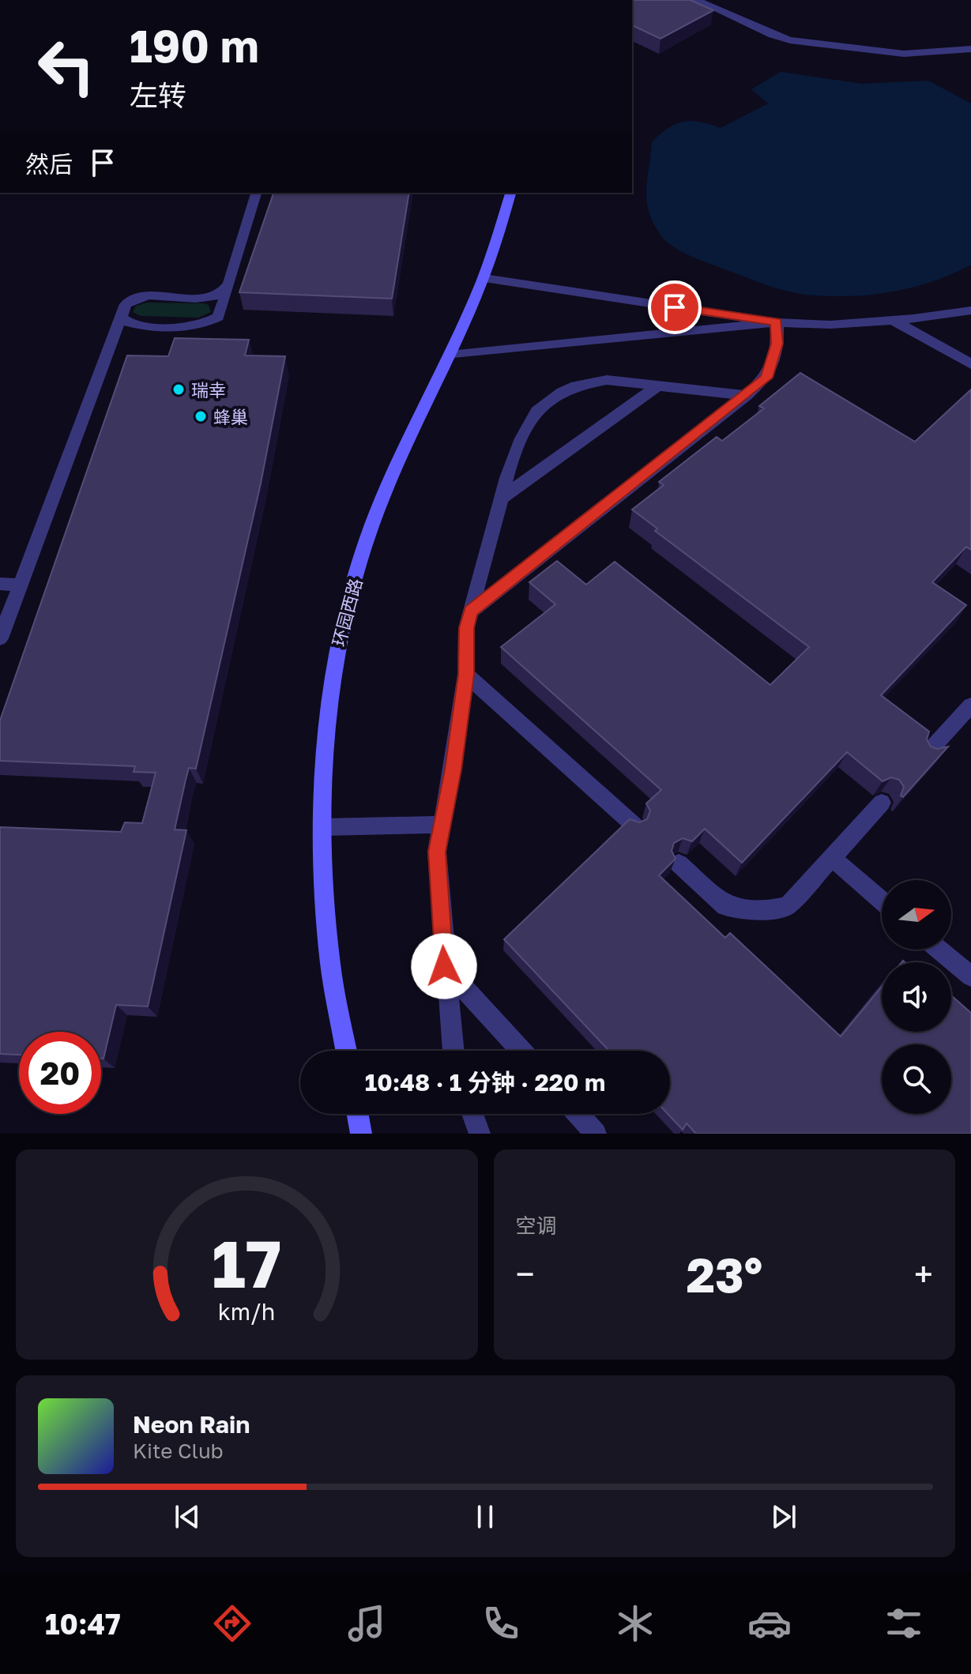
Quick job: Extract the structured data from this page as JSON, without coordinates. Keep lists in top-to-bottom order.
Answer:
{
  "streets": {
    "street": ["环园西路"]
  },
  "places": ["瑞幸", "蜂巢"],
  "north": "right",
  "page": {
    "turn": ["190 m", "左转"],
    "then": "然后",
    "limit": "20",
    "trip": "10:48 · 1 分钟 · 220 m",
    "tile": "空调",
    "heat": ["−", "23°", "+"],
    "song": ["Neon Rain", "Kite Club"],
    "tabs": "10:47",
    "gauge": ["17", "km/h"]
  }
}
